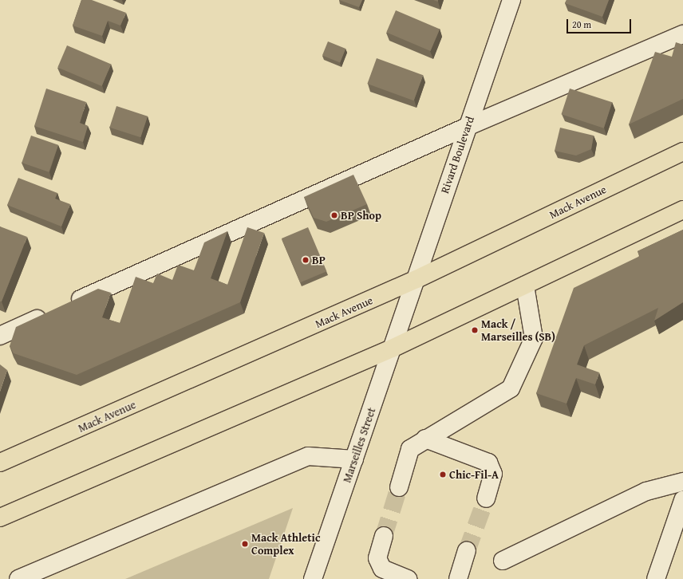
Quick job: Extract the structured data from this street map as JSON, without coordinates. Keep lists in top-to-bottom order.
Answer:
{
  "streets": {
    "main road": ["Mack Avenue"],
    "street": ["Rivard Boulevard", "Marseilles Street"]
  },
  "crossings": [
    ["Rivard Boulevard", "Mack Avenue"],
    ["Rivard Boulevard", "Marseilles Street"]
  ],
  "places": [
    "BP Shop",
    "BP",
    "Mack / Marseilles (SB)",
    "Chic-Fil-A",
    "Mack Athletic Complex"
  ],
  "scale_bar": "20 m"
}
